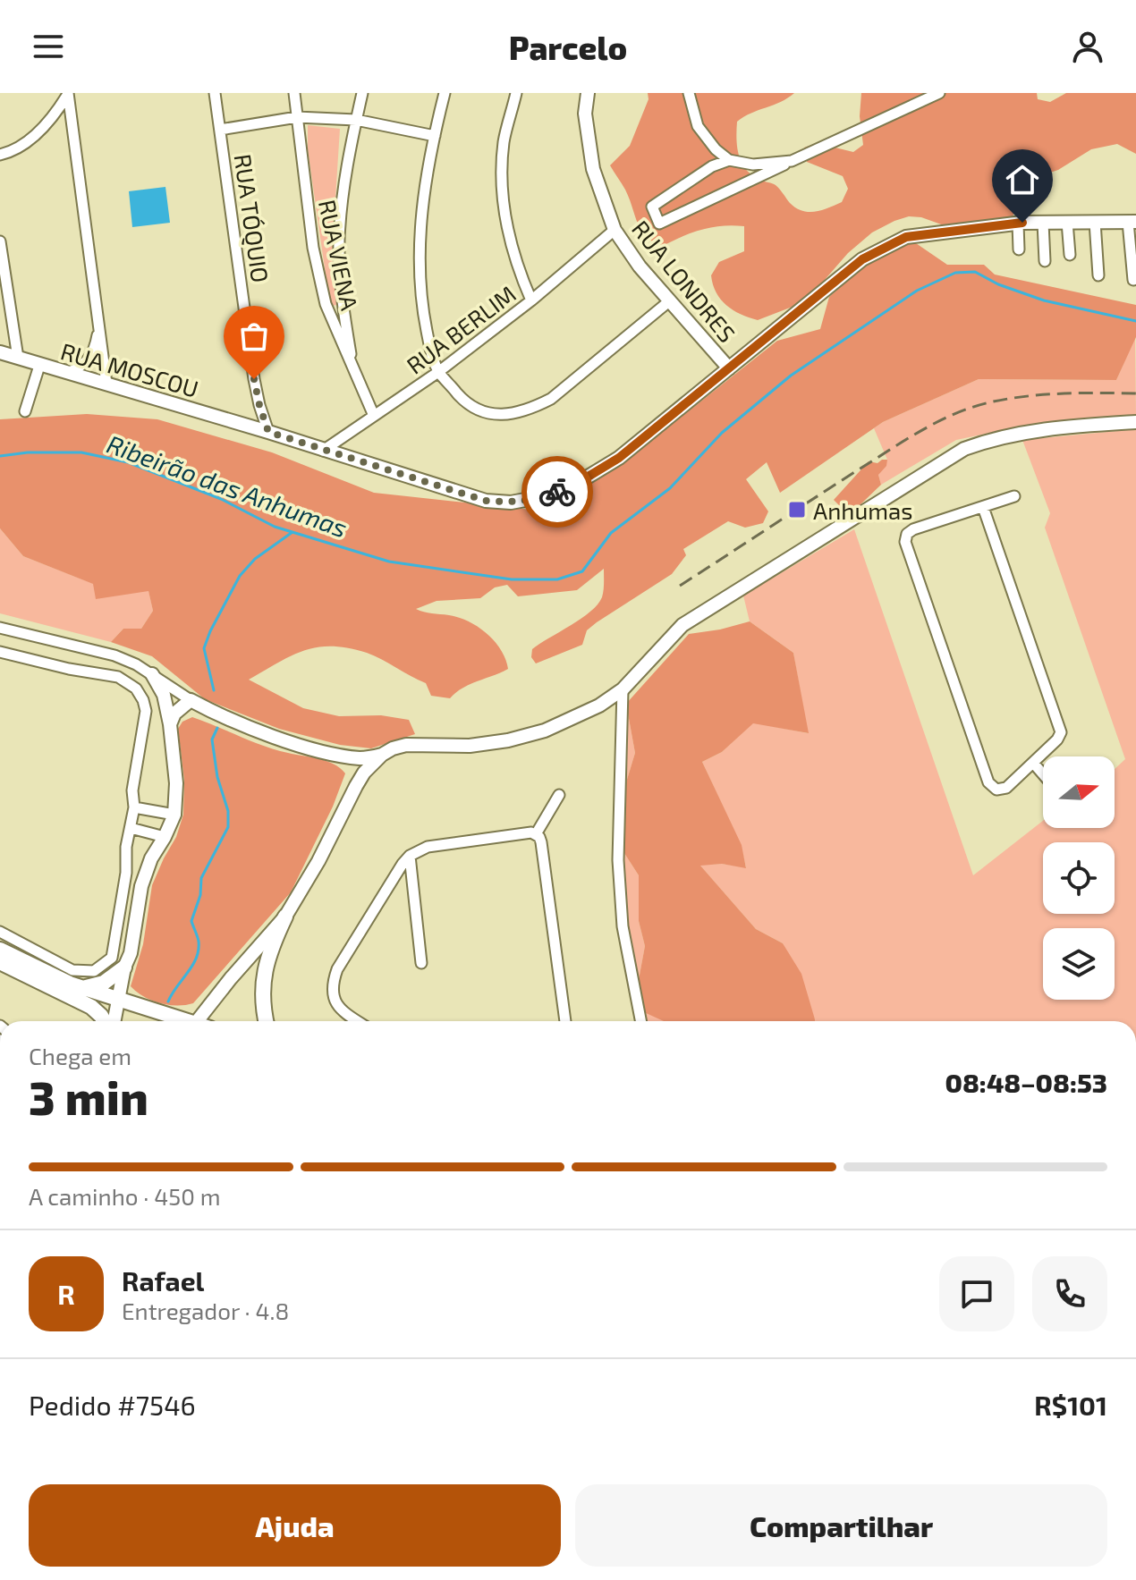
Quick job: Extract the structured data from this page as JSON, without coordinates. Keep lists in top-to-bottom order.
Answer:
{
  "streets": {
    "street": [
      "RUA TÓQUIO",
      "RUA VIENA",
      "RUA LONDRES",
      "RUA BERLIM",
      "RUA MOSCOU"
    ]
  },
  "crossings": [
    ["RUA TÓQUIO", "RUA MOSCOU"],
    ["RUA VIENA", "RUA BERLIM"],
    ["RUA LONDRES", "RUA BERLIM"],
    ["RUA LONDRES", "RUA MOSCOU"],
    ["RUA BERLIM", "RUA MOSCOU"]
  ],
  "water": ["Ribeirão das Anhumas"],
  "places": {
    "transit": ["Anhumas"]
  },
  "north": "right",
  "page": {
    "header": "Parcelo",
    "heading": ["3 min", "Chega em", "08:48–08:53"],
    "panel": [
      "Rafael",
      "Entregador · 4.8",
      "Pedido #7546",
      "R$101"
    ],
    "bar": "A caminho · 450 m",
    "round": "R",
    "buttons": ["Ajuda", "Compartilhar"]
  }
}
